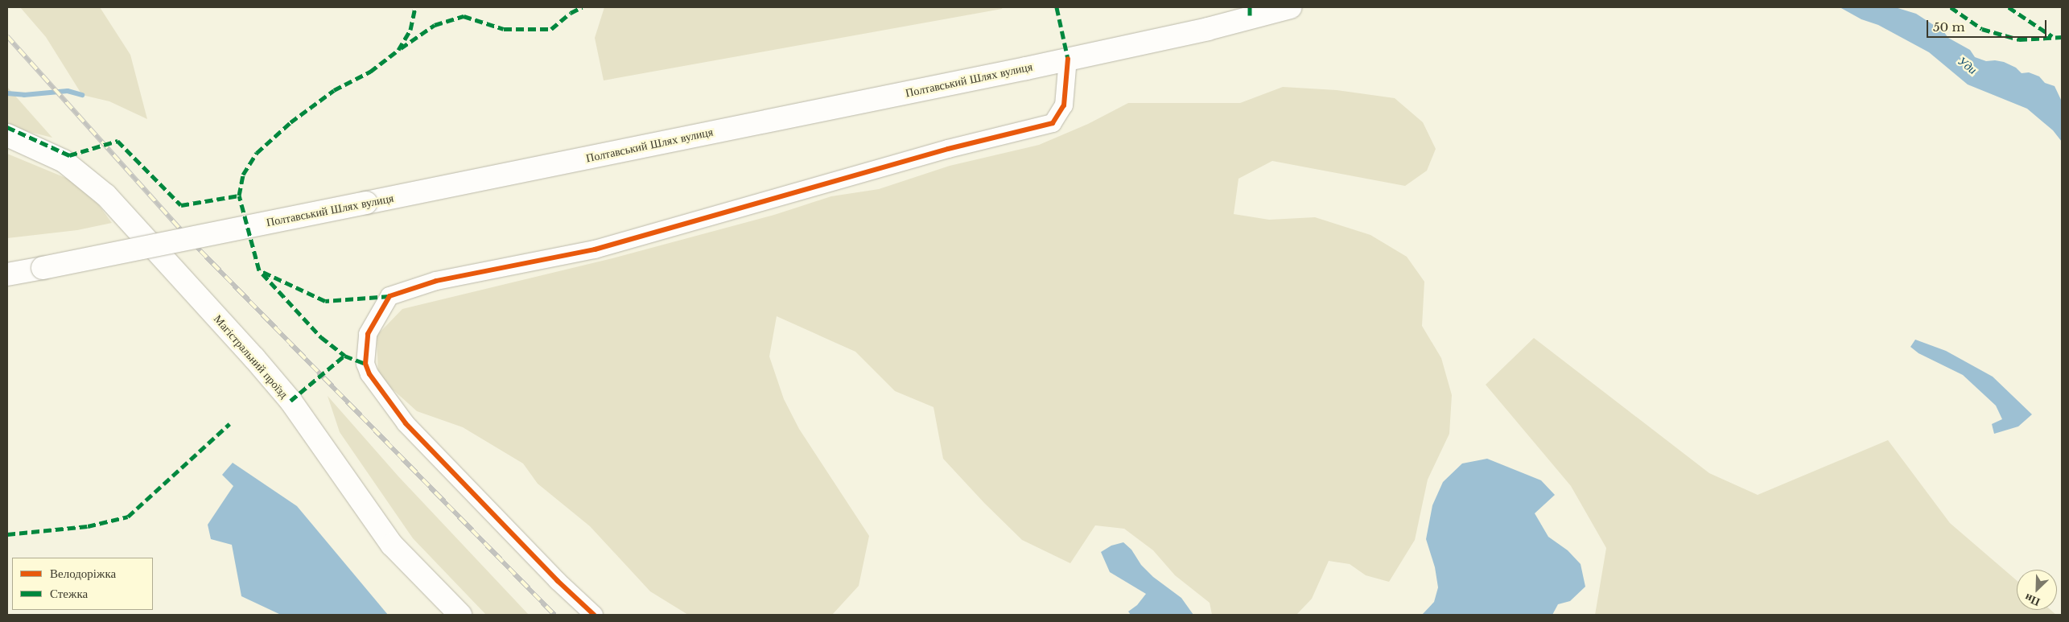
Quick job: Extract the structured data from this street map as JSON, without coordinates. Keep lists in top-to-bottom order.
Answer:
{
  "streets": {
    "main road": ["Полтавський Шлях вулиця", "Магістральний проїзд"]
  },
  "water": ["Уди"],
  "legend": ["Велодоріжка", "Стежка"],
  "scale_bar": "50 m",
  "north": "bottom left"
}
